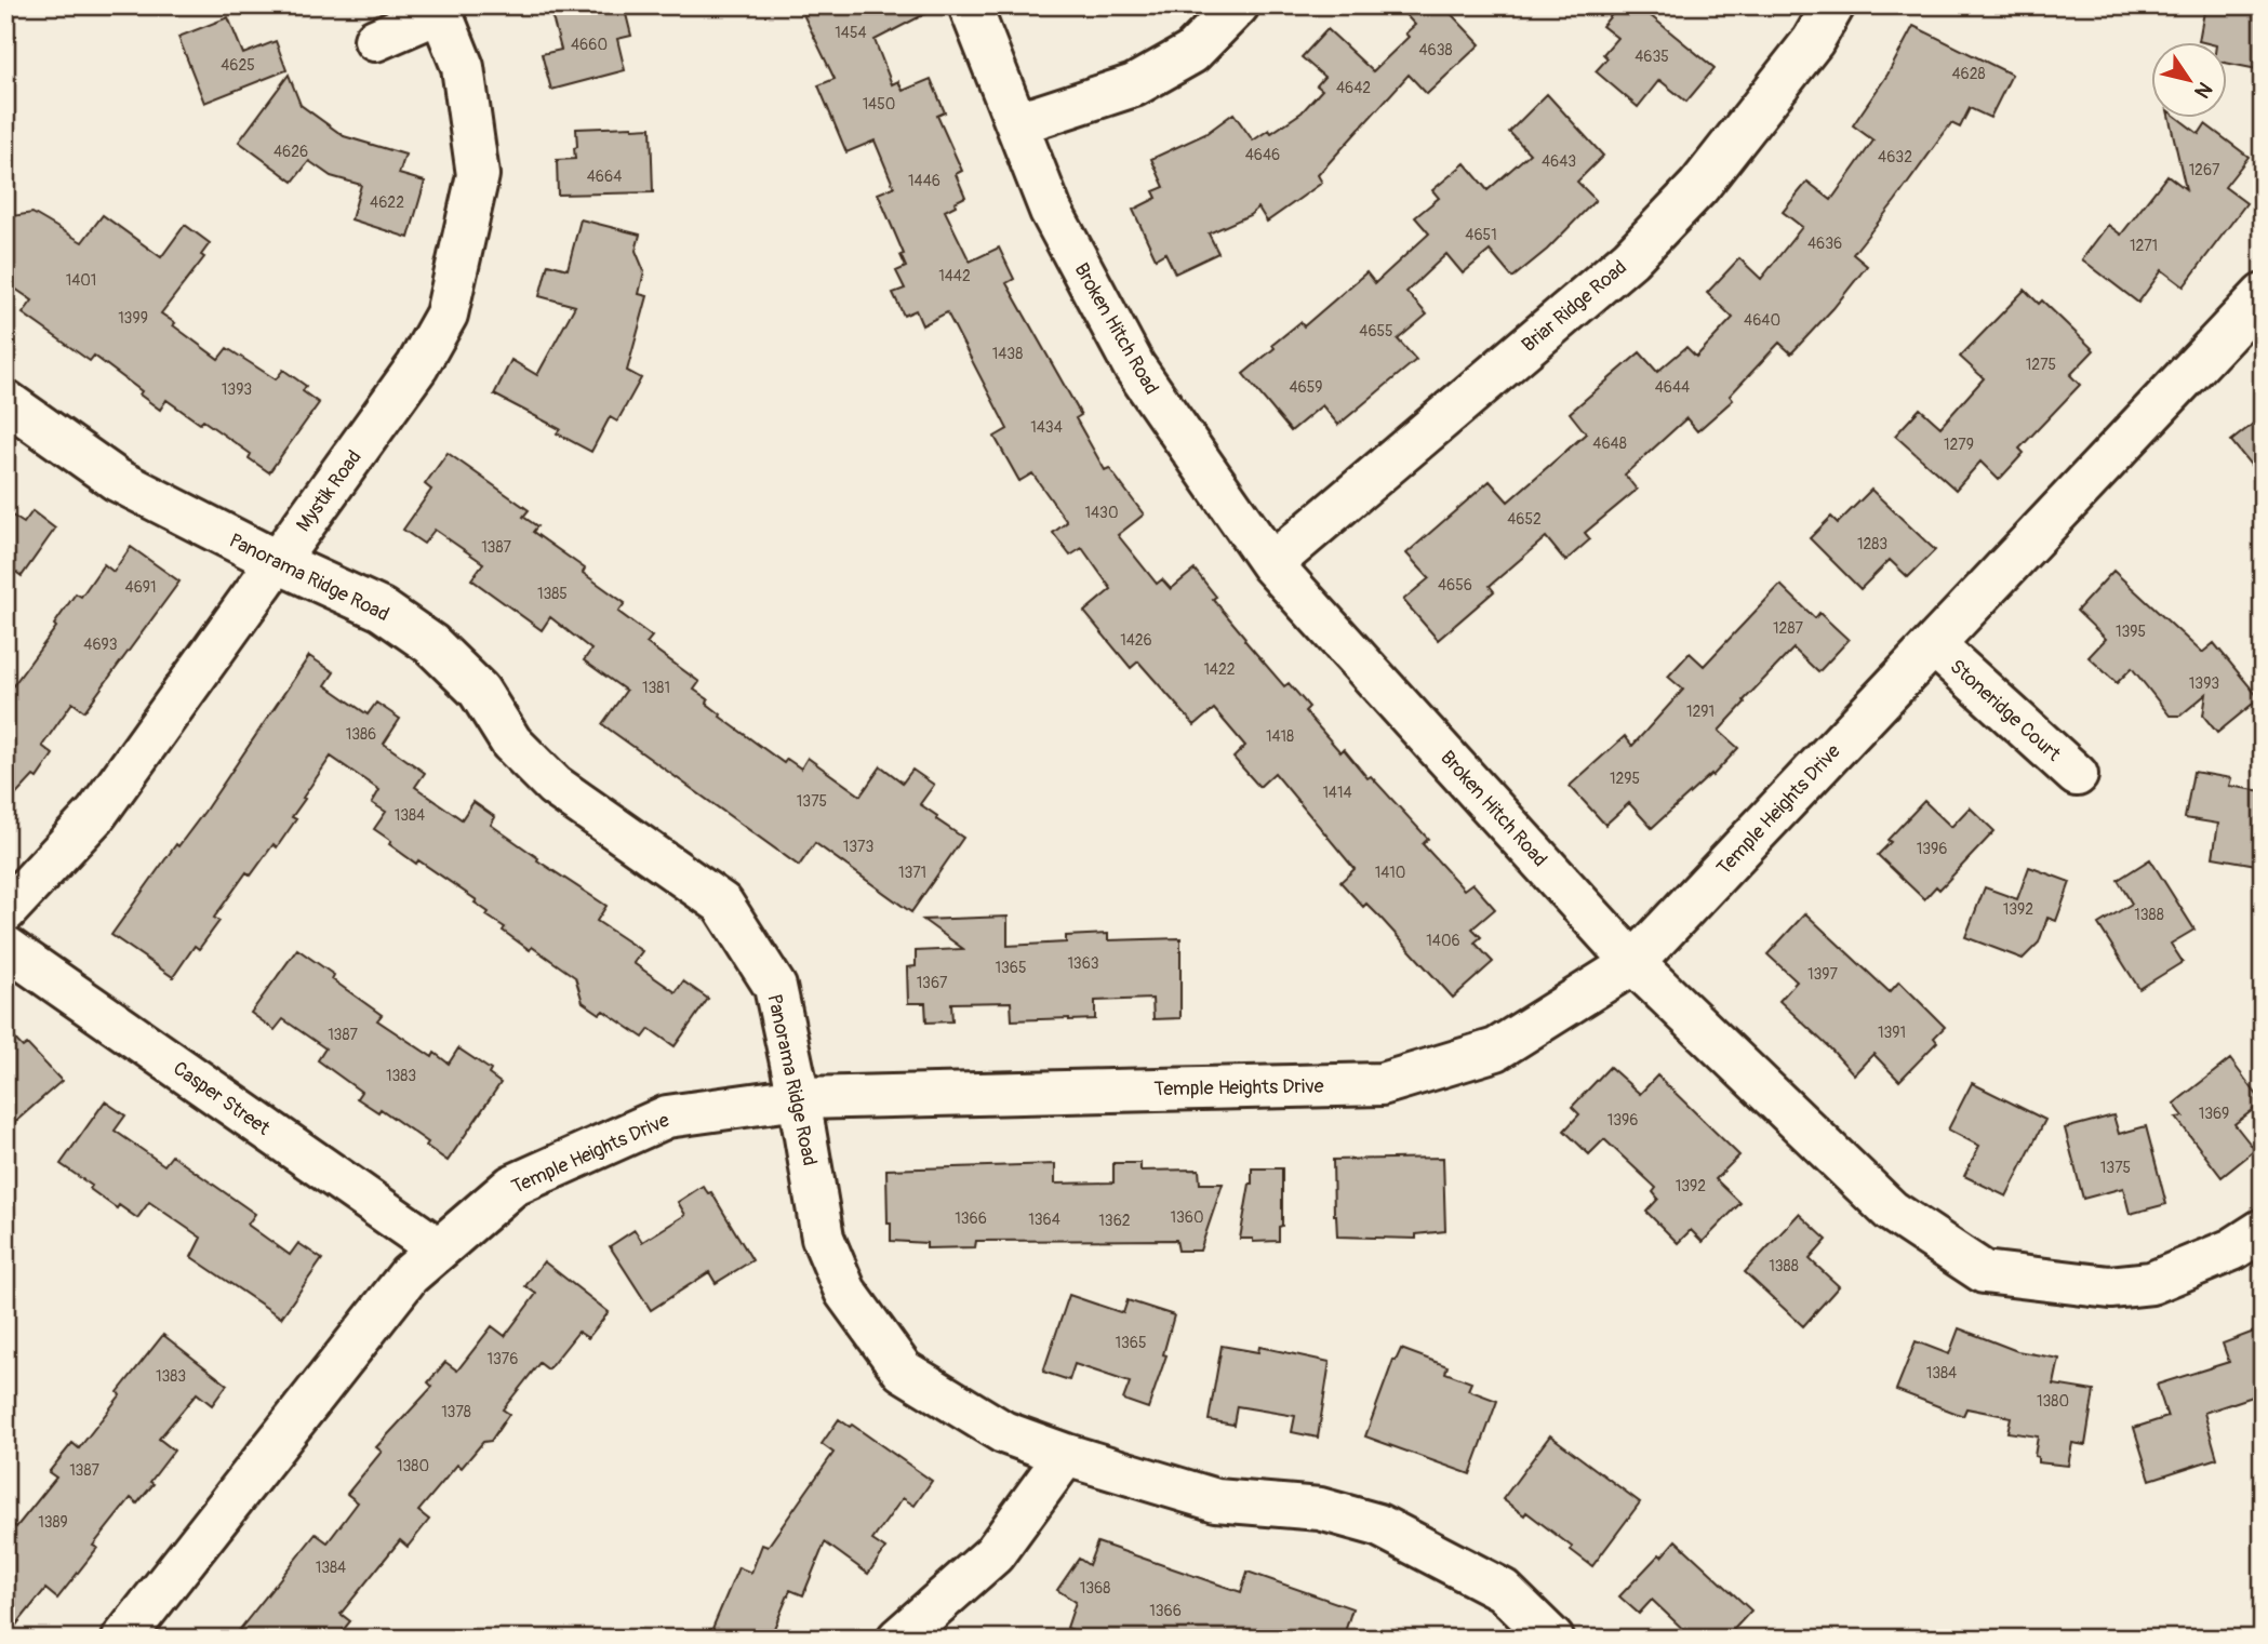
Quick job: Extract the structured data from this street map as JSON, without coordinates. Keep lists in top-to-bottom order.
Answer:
{
  "streets": {
    "street": [
      "Briar Ridge Road",
      "Broken Hitch Road",
      "Mystik Road",
      "Panorama Ridge Road",
      "Stoneridge Court",
      "Temple Heights Drive",
      "Casper Street"
    ]
  },
  "crossings": [
    ["Briar Ridge Road", "Broken Hitch Road"],
    ["Broken Hitch Road", "Temple Heights Drive"],
    ["Mystik Road", "Panorama Ridge Road"],
    ["Panorama Ridge Road", "Temple Heights Drive"],
    ["Stoneridge Court", "Temple Heights Drive"],
    ["Temple Heights Drive", "Casper Street"]
  ],
  "house_numbers": [
    "1454",
    "4660",
    "4638",
    "4635",
    "4625",
    "4628",
    "4642",
    "1450",
    "4626",
    "4646",
    "4632",
    "4643",
    "1267",
    "4664",
    "1446",
    "4622",
    "4651",
    "4636",
    "1271",
    "1442",
    "1401",
    "1399",
    "4640",
    "4655",
    "1438",
    "1275",
    "4659",
    "4644",
    "1393",
    "1434",
    "4648",
    "1279",
    "1430",
    "4652",
    "1283",
    "1387",
    "4656",
    "4691",
    "1385",
    "1287",
    "1395",
    "1426",
    "4693",
    "1422",
    "1393",
    "1381",
    "1291",
    "1386",
    "1418",
    "1295",
    "1414",
    "1375",
    "1384",
    "1373",
    "1396",
    "1371",
    "1410",
    "1392",
    "1388",
    "1406",
    "1363",
    "1365",
    "1397",
    "1367",
    "1391",
    "1387",
    "1383",
    "1369",
    "1396",
    "1375",
    "1392",
    "1360",
    "1366",
    "1364",
    "1362",
    "1388",
    "1365",
    "1376",
    "1384",
    "1383",
    "1380",
    "1378",
    "1380",
    "1387",
    "1389",
    "1384",
    "1368",
    "1366"
  ],
  "north": "bottom right"
}
